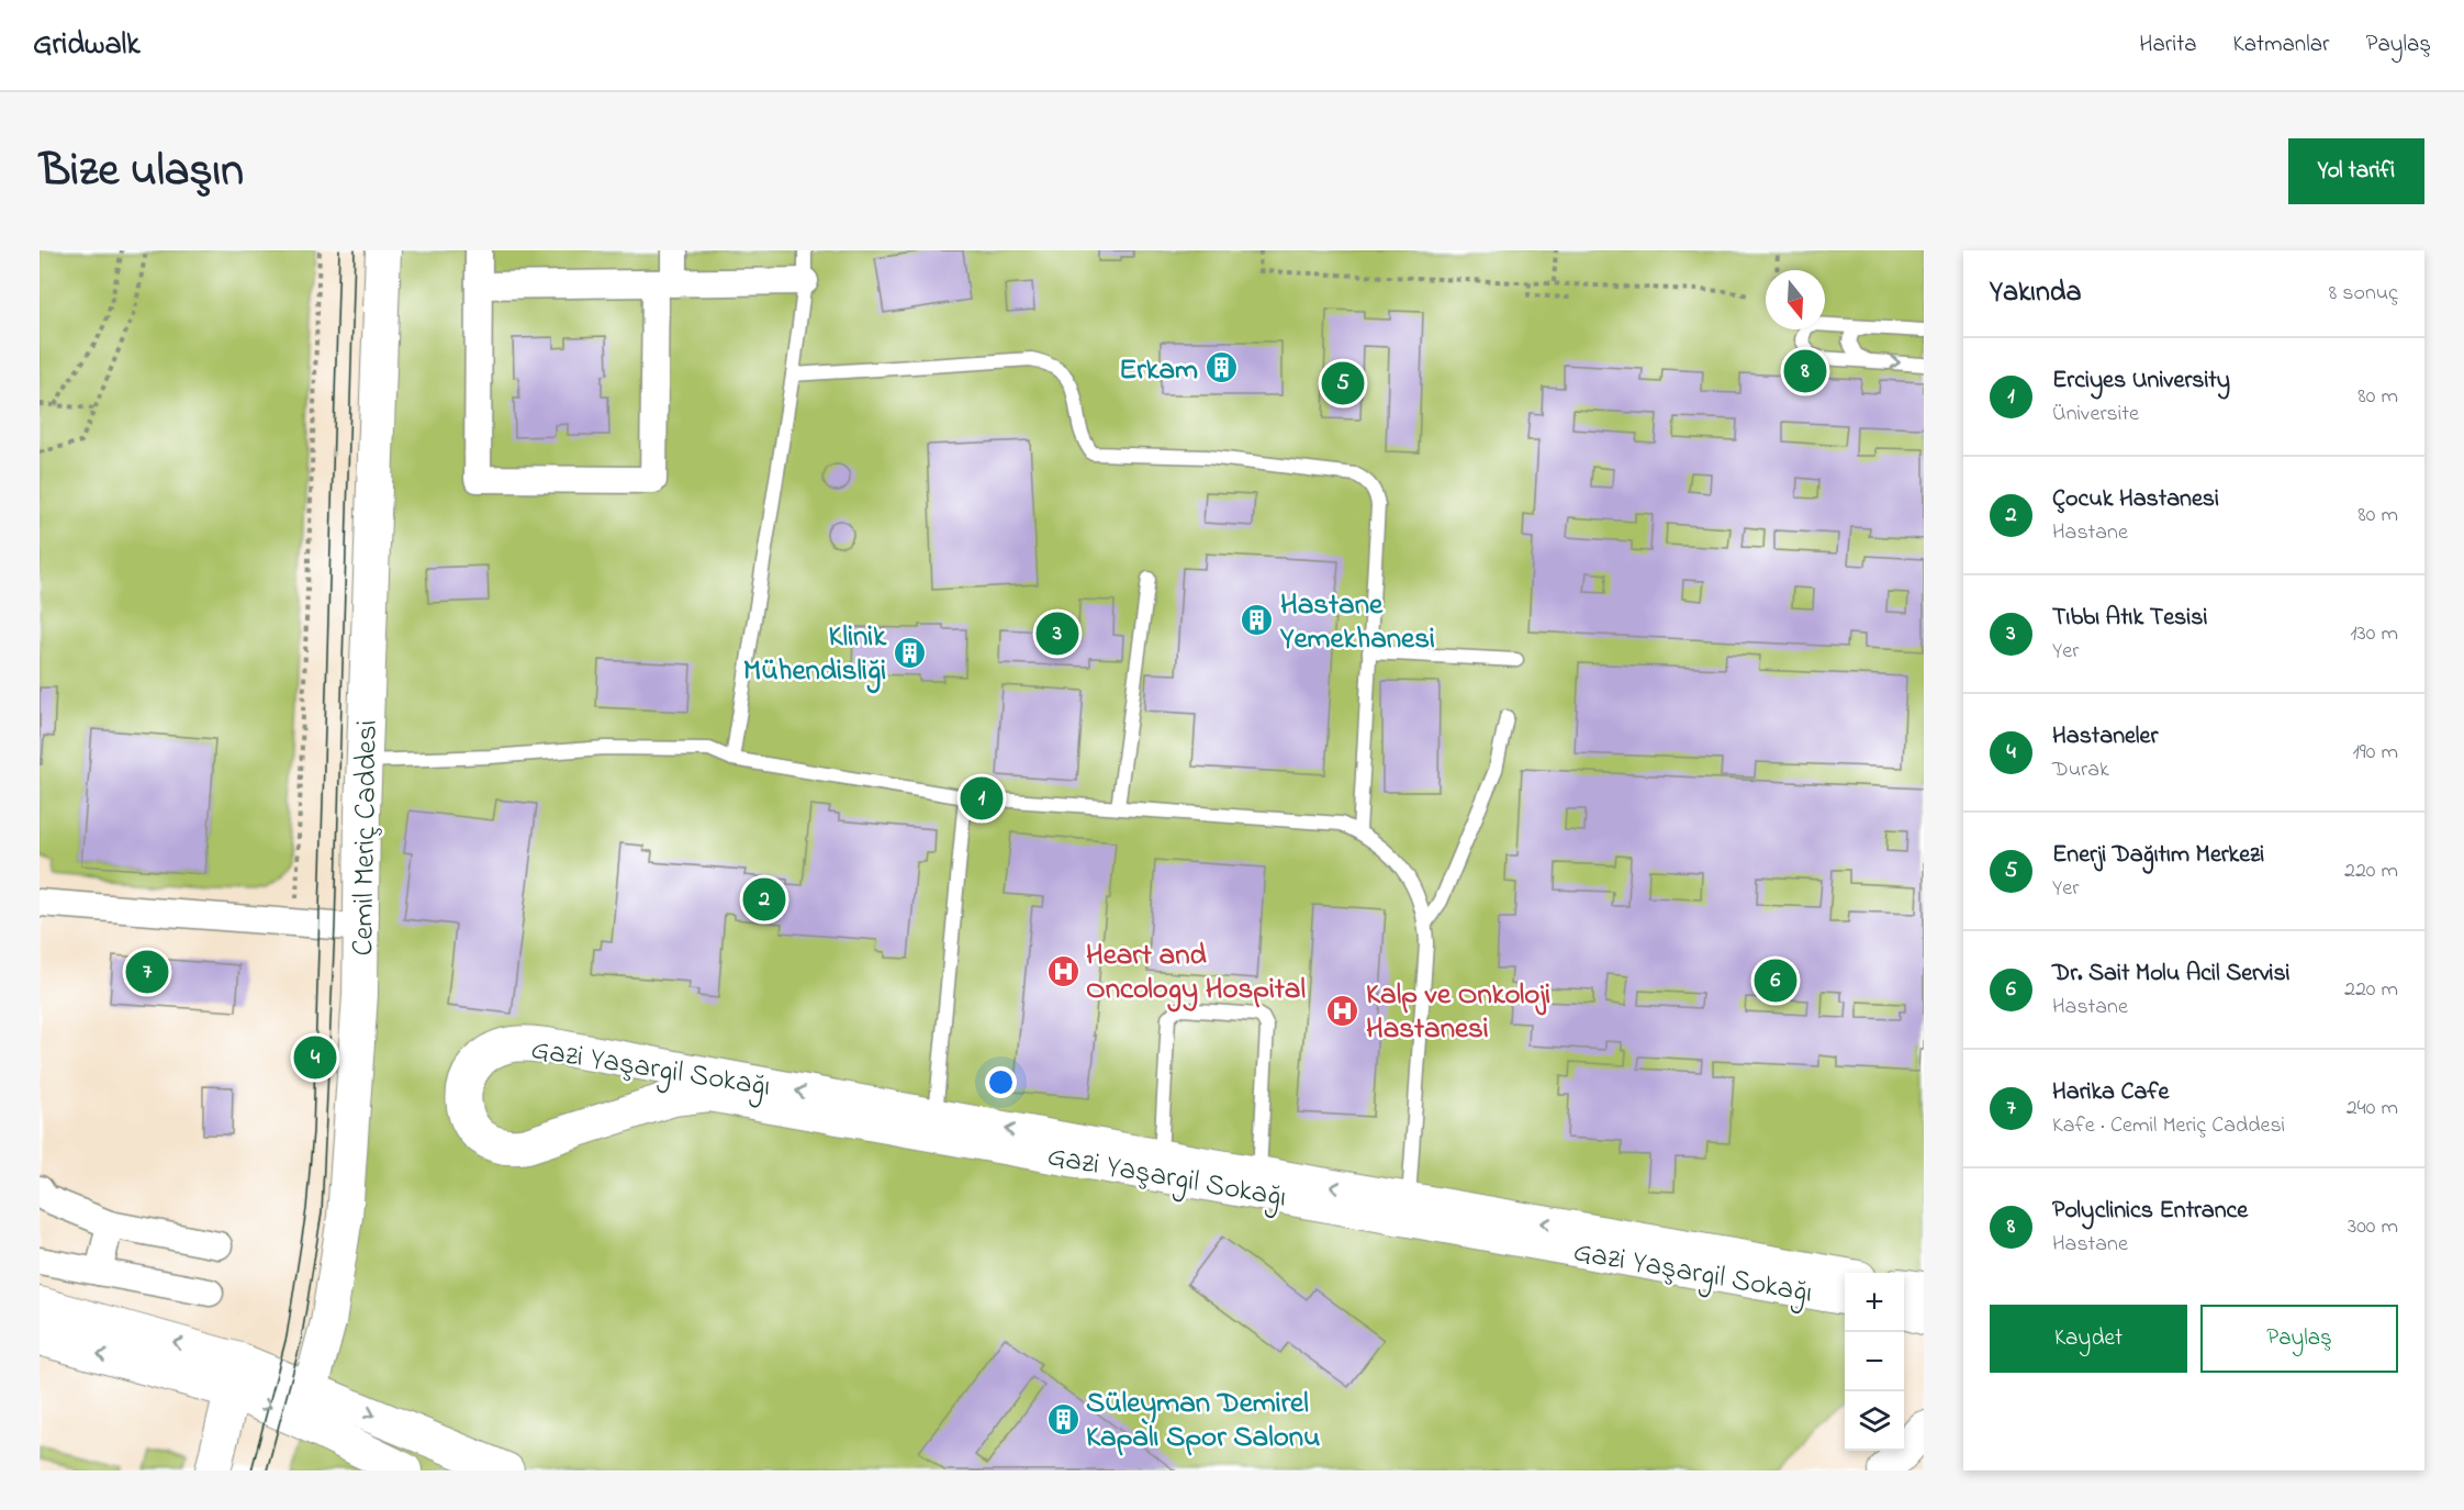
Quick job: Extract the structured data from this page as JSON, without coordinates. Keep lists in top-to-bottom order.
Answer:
{
  "streets": {
    "street": ["Cemil Meriç Caddesi", "Gazi Yaşargil Sokağı"]
  },
  "places": {
    "building": [
      "Erkam",
      "Hastane Yemekhanesi",
      "Klinik Mühendisliği",
      "Süleyman Demirel Kapalı Spor Salonu"
    ],
    "hospital": ["Heart and Oncology Hospital", "Kalp ve Onkoloji Hastanesi"]
  },
  "north": "bottom",
  "page": {
    "header": "Gridwalk",
    "nav": ["Harita", "Katmanlar", "Paylaş"],
    "title": "Bize ulaşın",
    "buttons": [
      "Yol tarifi",
      ["Kaydet", "Paylaş"]
    ],
    "heading": ["Yakında", "8 sonuç"],
    "list": [
      {
        "mark": "1",
        "name": "Erciyes University",
        "note": "Üniversite",
        "value": "80 m"
      },
      {
        "mark": "2",
        "name": "Çocuk Hastanesi",
        "note": "Hastane",
        "value": "80 m"
      },
      {
        "mark": "3",
        "name": "Tıbbı Atık Tesisi",
        "note": "Yer",
        "value": "130 m"
      },
      {
        "mark": "4",
        "name": "Hastaneler",
        "note": "Durak",
        "value": "190 m"
      },
      {
        "mark": "5",
        "name": "Enerji Dağıtım Merkezi",
        "note": "Yer",
        "value": "220 m"
      },
      {
        "mark": "6",
        "name": "Dr. Sait Molu Acil Servisi",
        "note": "Hastane",
        "value": "220 m"
      },
      {
        "mark": "7",
        "name": "Harika Cafe",
        "note": "Kafe · Cemil Meriç Caddesi",
        "value": "240 m"
      },
      {
        "mark": "8",
        "name": "Polyclinics Entrance",
        "note": "Hastane",
        "value": "300 m"
      }
    ],
    "pins": [
      "8",
      "5",
      "3",
      "1",
      "2",
      "7",
      "6",
      "4"
    ],
    "map_buttons": ["+", "−"]
  }
}
